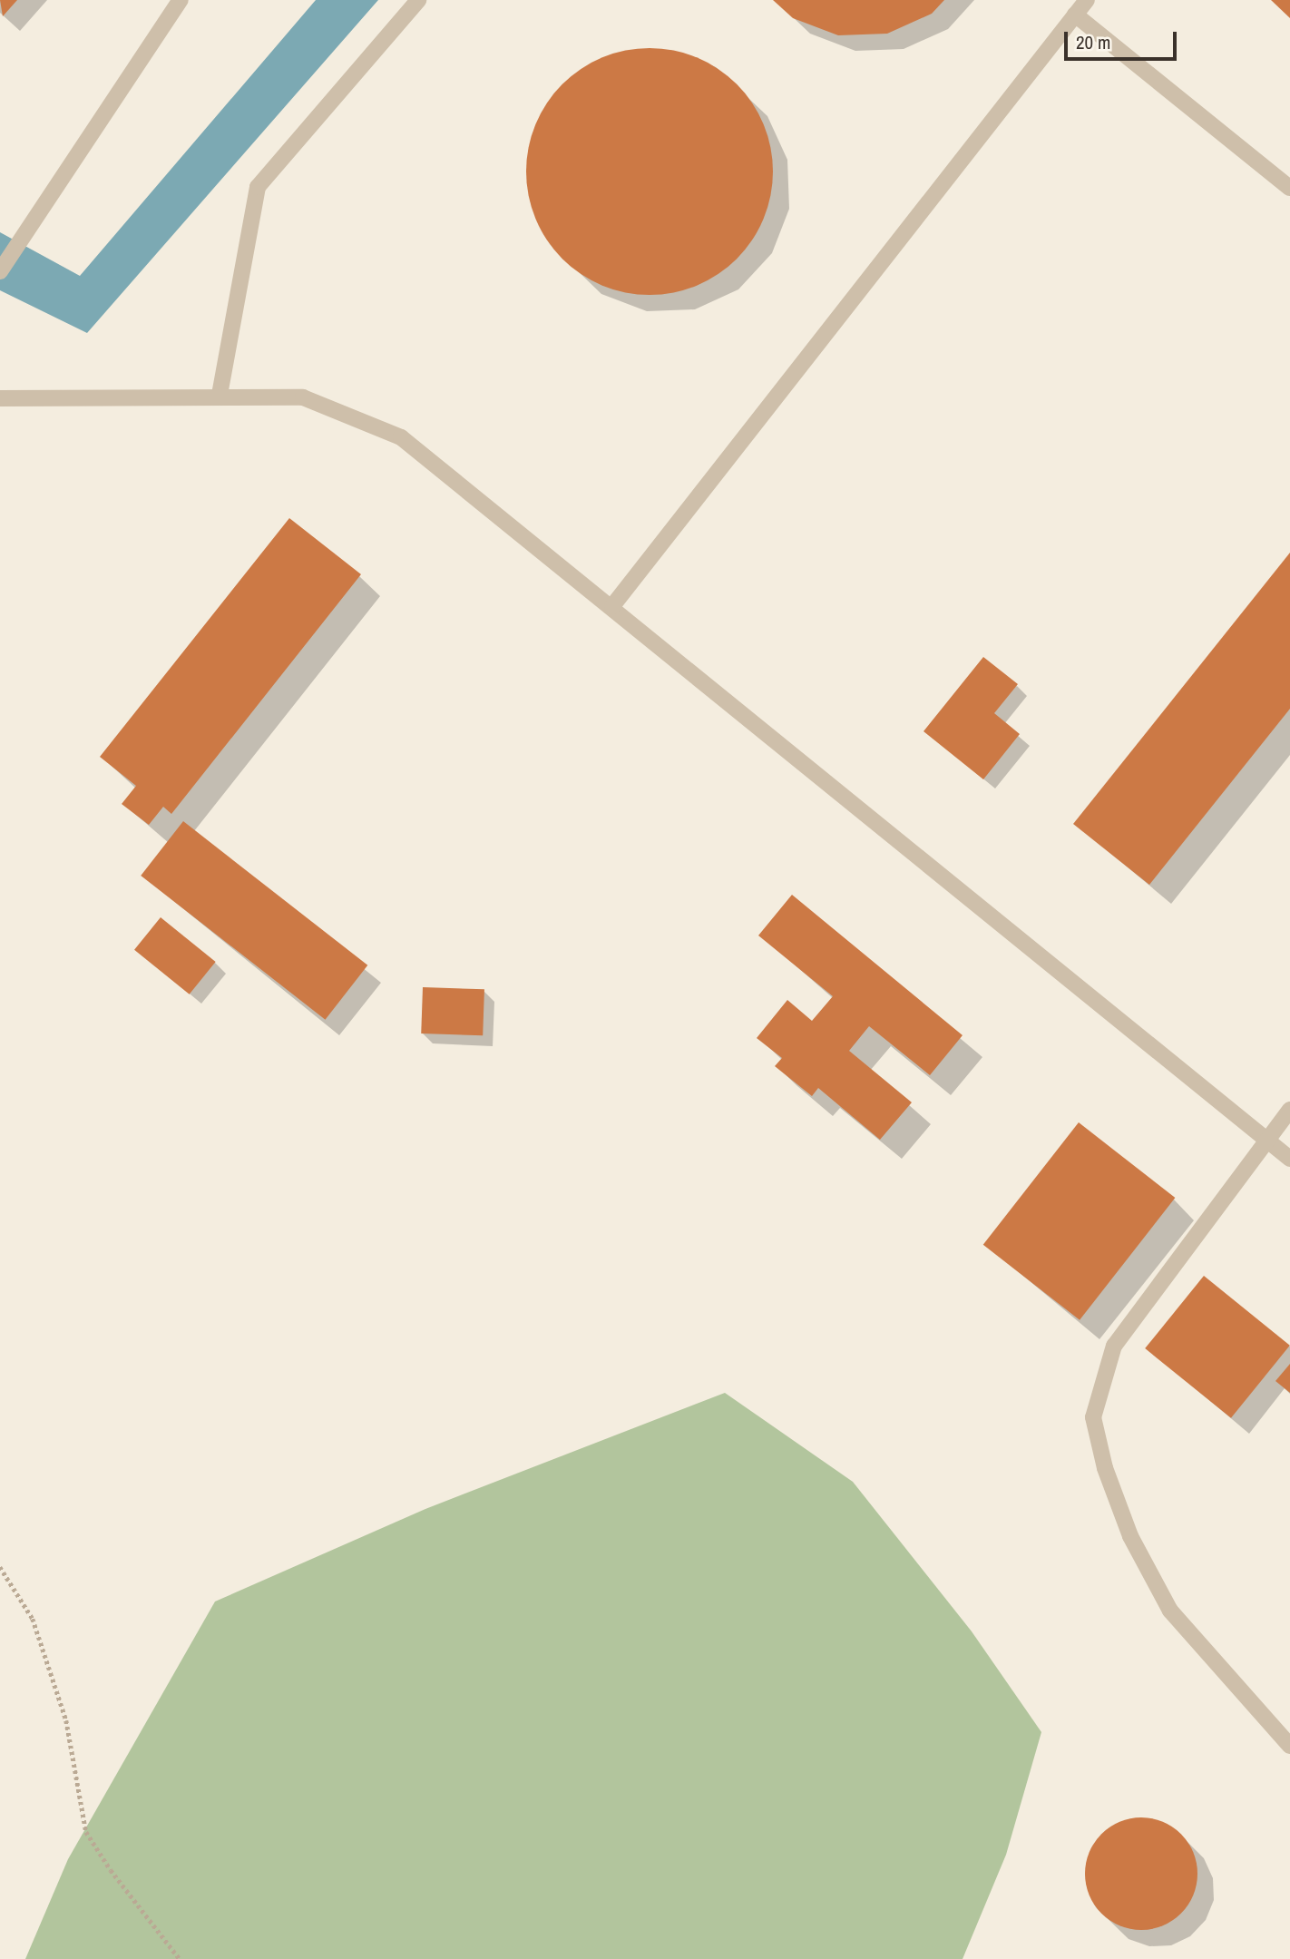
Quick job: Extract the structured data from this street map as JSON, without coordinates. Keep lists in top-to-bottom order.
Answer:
{
  "scale_bar": "20 m"
}
